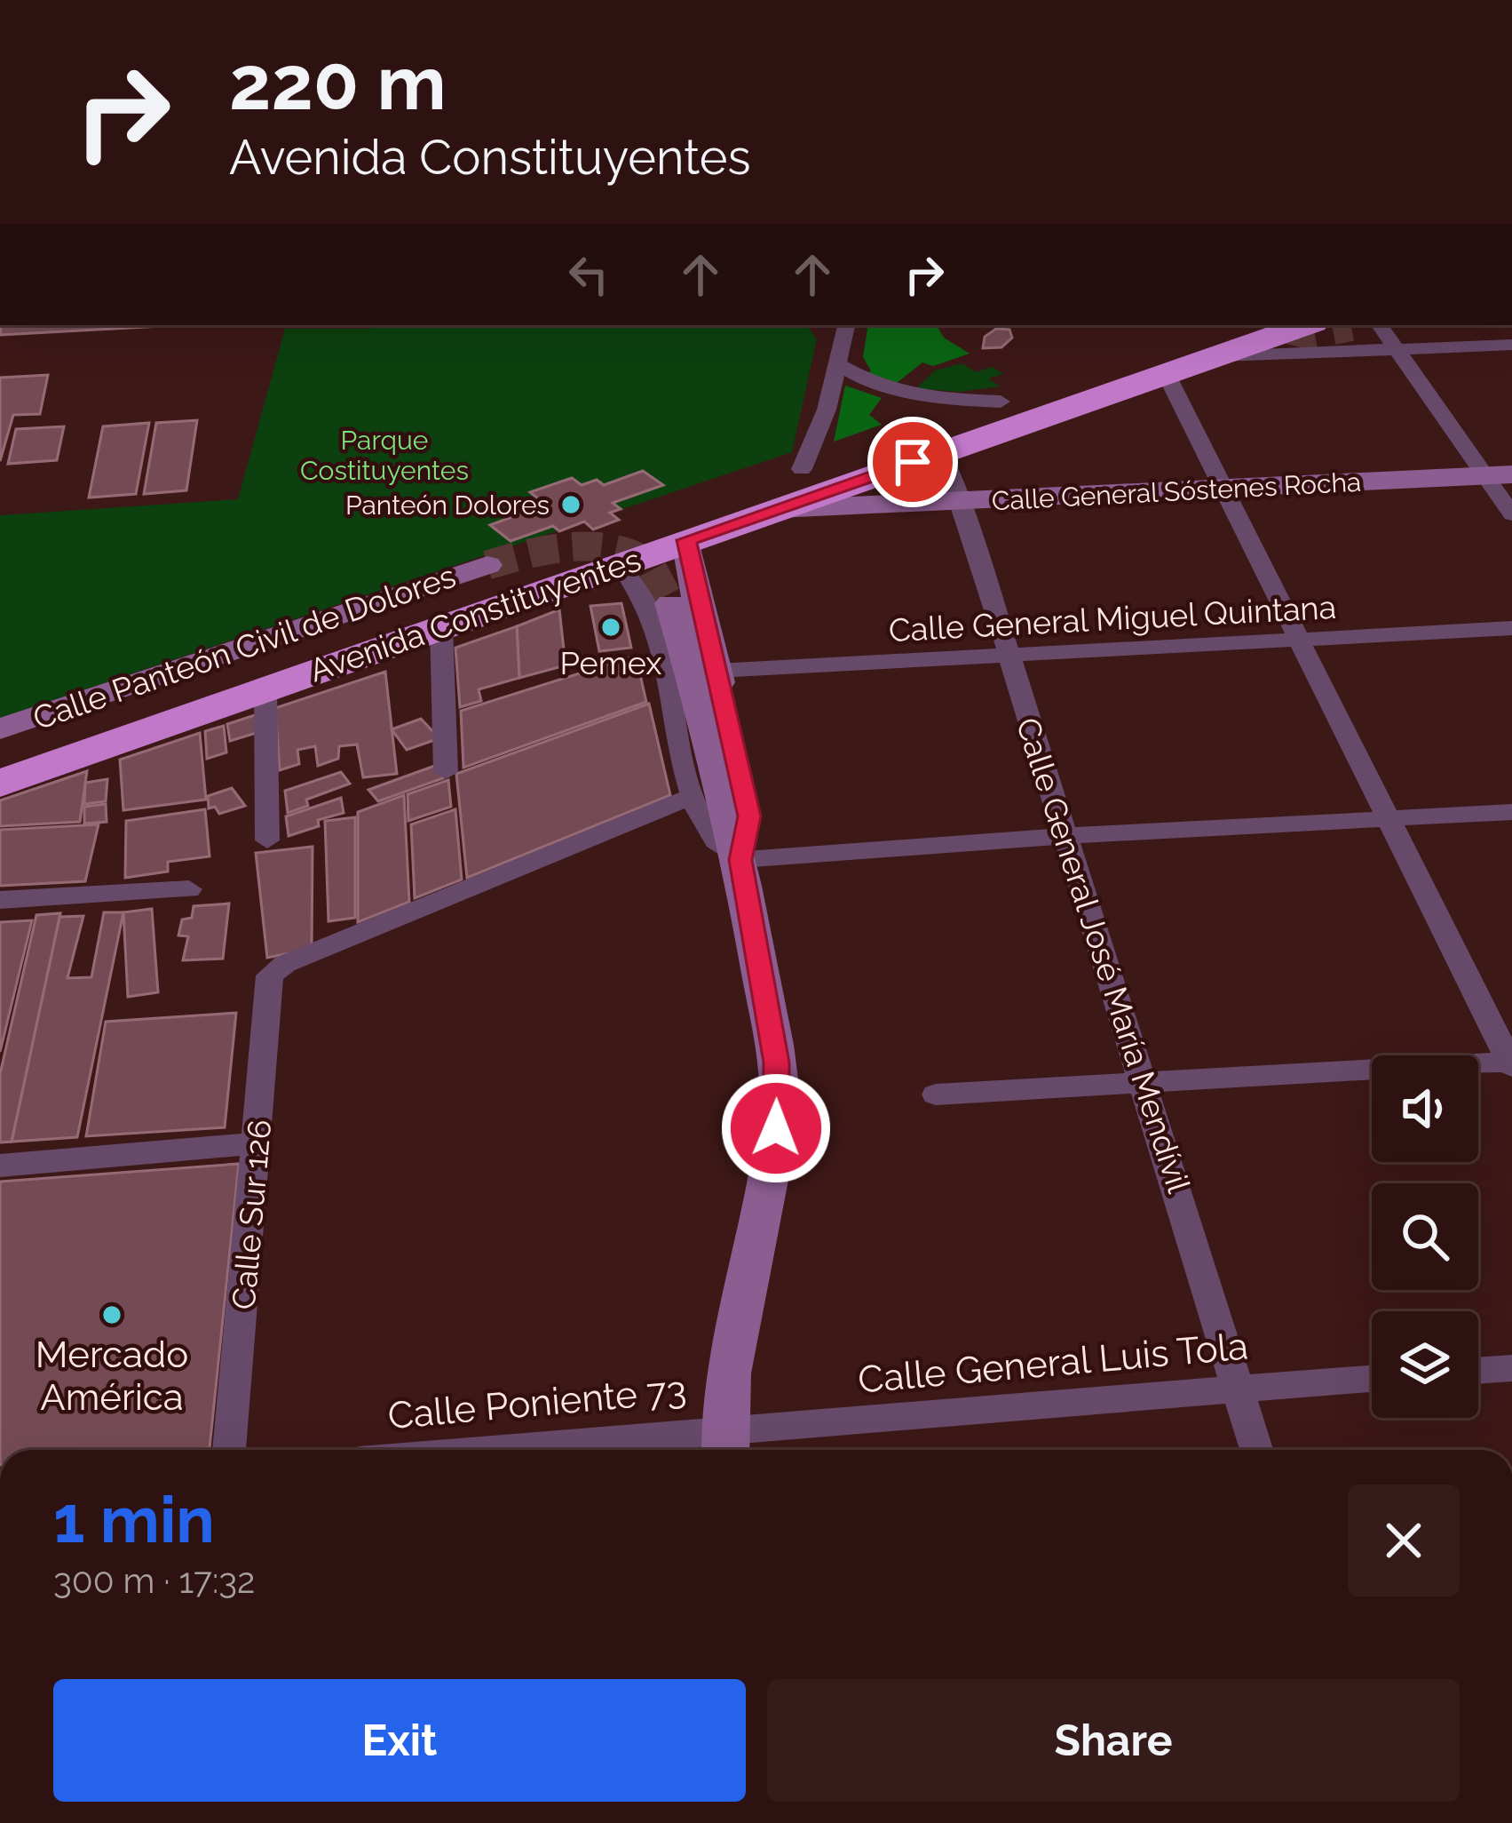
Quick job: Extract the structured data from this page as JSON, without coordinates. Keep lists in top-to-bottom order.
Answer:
{
  "streets": {
    "highway": ["Avenida Constituyentes"],
    "street": [
      "Calle General Sóstenes Rocha",
      "Calle General Miguel Quintana",
      "Calle Panteón Civil de Dolores",
      "Calle General José María Mendívil",
      "Calle Sur 126",
      "Calle General Luis Tola",
      "Calle Poniente 73"
    ]
  },
  "crossings": [
    ["Calle General Sóstenes Rocha", "Avenida Constituyentes"],
    ["Calle General Sóstenes Rocha", "Calle General José María Mendívil"],
    ["Avenida Constituyentes", "Calle General José María Mendívil"],
    ["Calle General Miguel Quintana", "Calle General José María Mendívil"],
    ["Calle General José María Mendívil", "Calle General Luis Tola"],
    ["Calle General Luis Tola", "Calle Poniente 73"]
  ],
  "parks": ["Parque Costituyentes"],
  "places": ["Panteón Dolores", "Pemex", "Mercado América"],
  "page": {
    "turn": ["220 m", "Avenida Constituyentes"],
    "heading": ["1 min", "300 m · 17:32"],
    "buttons": ["Exit", "Share"]
  }
}
